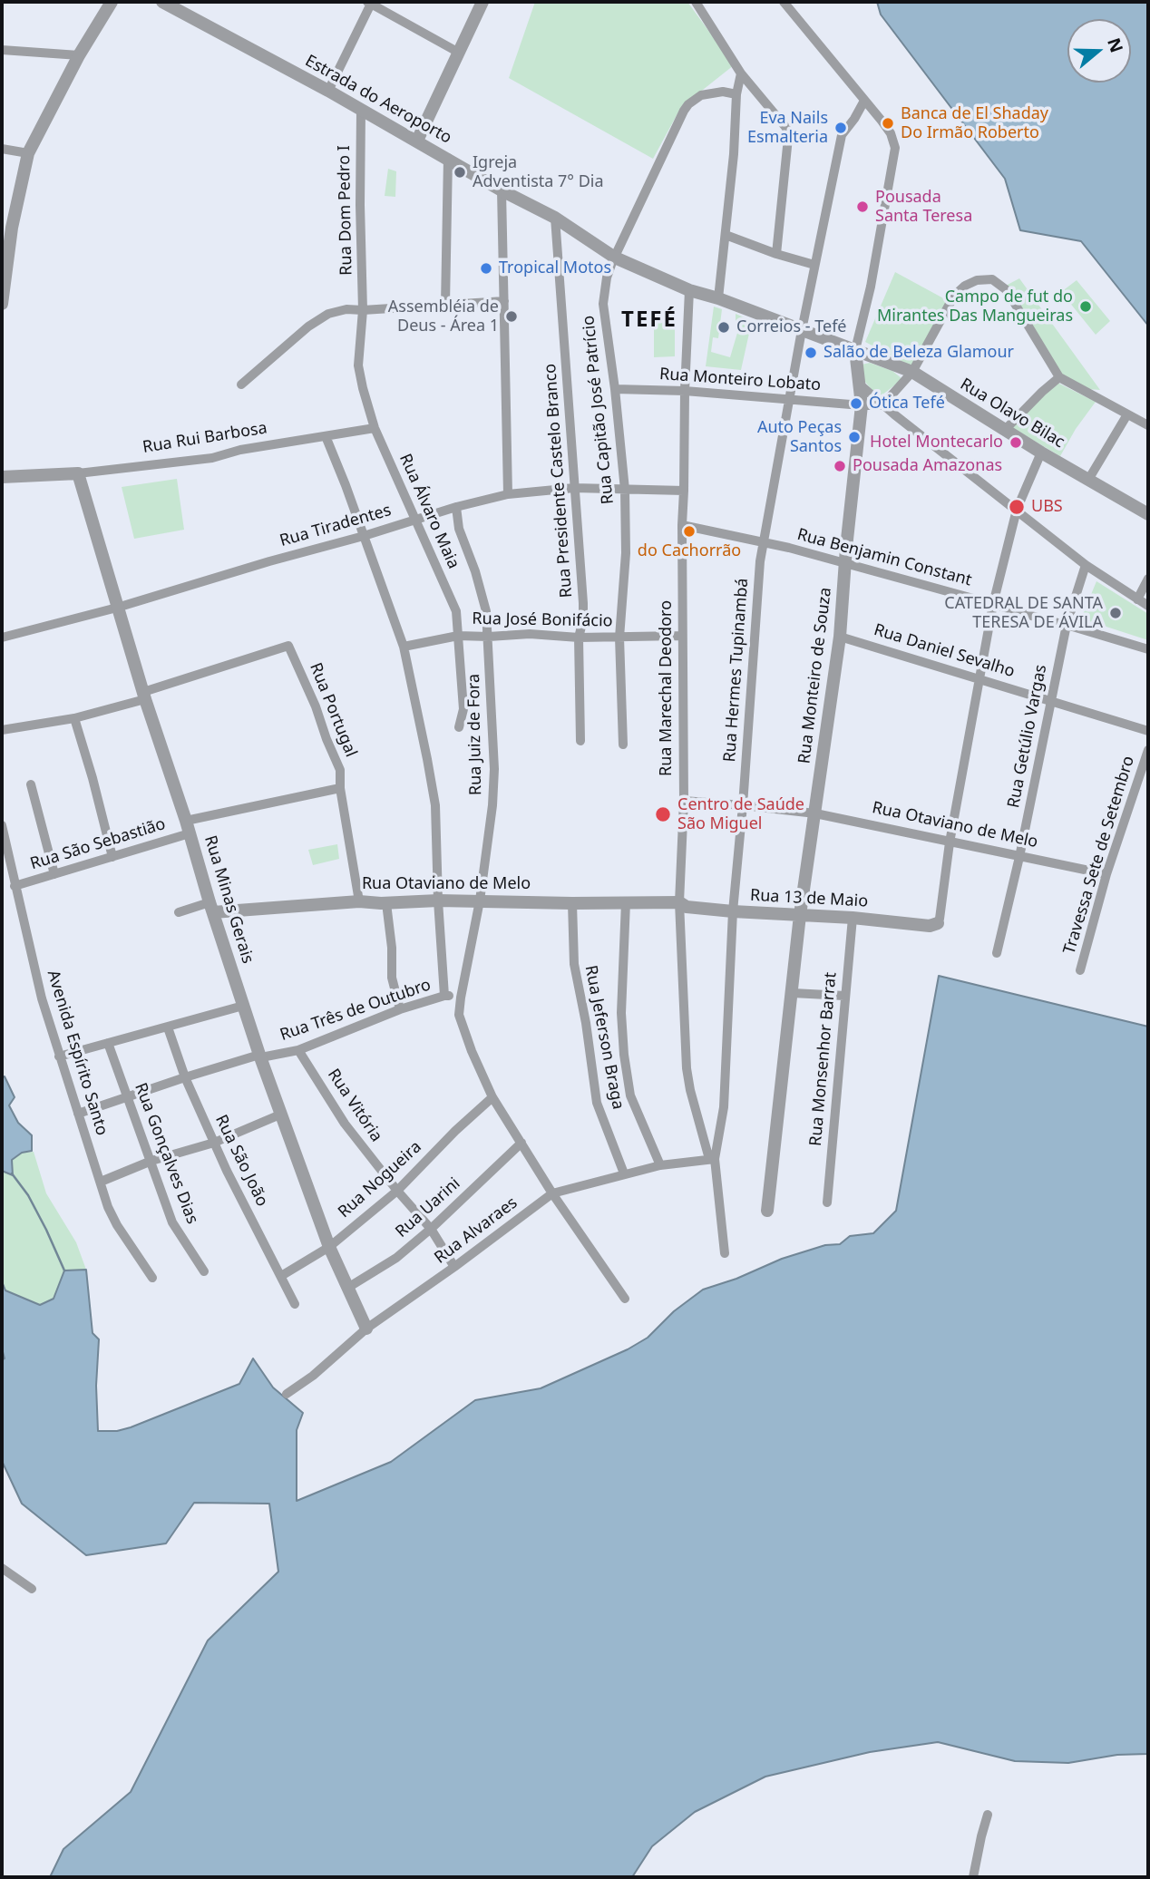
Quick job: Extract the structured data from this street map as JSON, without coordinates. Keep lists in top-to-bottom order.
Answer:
{
  "streets": {
    "street": [
      "Estrada do Aeroporto",
      "Rua Dom Pedro I",
      "Rua Monteiro Lobato",
      "Rua Capitão José Patrício",
      "Rua Olavo Bilac",
      "Rua Rui Barbosa",
      "Rua Presidente Castelo Branco",
      "Rua Álvaro Maia",
      "Rua Tiradentes",
      "Rua Benjamin Constant",
      "Rua José Bonifácio",
      "Rua Daniel Sevalho",
      "Rua Hermes Tupinambá",
      "Rua Monteiro de Souza",
      "Rua Marechal Deodoro",
      "Rua Portugal",
      "Rua Juiz de Fora",
      "Rua Getúlio Vargas",
      "Rua Otaviano de Melo",
      "Rua São Sebastião",
      "Travessa Sete de Setembro",
      "Rua 13 de Maio",
      "Rua Minas Gerais",
      "Rua Três de Outubro",
      "Rua Jeferson Braga",
      "Avenida Espírito Santo",
      "Rua Monsenhor Barrat",
      "Rua Vitória",
      "Rua Gonçalves Dias",
      "Rua São João",
      "Rua Nogueira",
      "Rua Uarini",
      "Rua Alvaraes"
    ]
  },
  "crossings": [
    ["Estrada do Aeroporto", "Rua Dom Pedro I"],
    ["Estrada do Aeroporto", "Rua Capitão José Patrício"],
    ["Estrada do Aeroporto", "Rua Olavo Bilac"],
    ["Estrada do Aeroporto", "Rua Presidente Castelo Branco"],
    ["Estrada do Aeroporto", "Rua Hermes Tupinambá"],
    ["Estrada do Aeroporto", "Rua Monteiro de Souza"],
    ["Estrada do Aeroporto", "Rua Marechal Deodoro"],
    ["Rua Dom Pedro I", "Rua Álvaro Maia"],
    ["Rua Monteiro Lobato", "Rua Capitão José Patrício"],
    ["Rua Monteiro Lobato", "Rua Hermes Tupinambá"],
    ["Rua Monteiro Lobato", "Rua Monteiro de Souza"],
    ["Rua Monteiro Lobato", "Rua Marechal Deodoro"],
    ["Rua Capitão José Patrício", "Rua Tiradentes"],
    ["Rua Capitão José Patrício", "Rua José Bonifácio"],
    ["Rua Olavo Bilac", "Rua Monteiro de Souza"],
    ["Rua Rui Barbosa", "Rua Álvaro Maia"],
    ["Rua Rui Barbosa", "Rua Minas Gerais"],
    ["Rua Presidente Castelo Branco", "Rua Tiradentes"],
    ["Rua Presidente Castelo Branco", "Rua José Bonifácio"],
    ["Rua Álvaro Maia", "Rua Tiradentes"],
    ["Rua Álvaro Maia", "Rua José Bonifácio"],
    ["Rua Tiradentes", "Rua Marechal Deodoro"],
    ["Rua Tiradentes", "Rua Juiz de Fora"],
    ["Rua Tiradentes", "Rua Minas Gerais"],
    ["Rua Benjamin Constant", "Rua Hermes Tupinambá"],
    ["Rua Benjamin Constant", "Rua Monteiro de Souza"],
    ["Rua Benjamin Constant", "Rua Marechal Deodoro"],
    ["Rua Benjamin Constant", "Rua Getúlio Vargas"],
    ["Rua José Bonifácio", "Rua Marechal Deodoro"],
    ["Rua José Bonifácio", "Rua Juiz de Fora"],
    ["Rua Daniel Sevalho", "Rua Monteiro de Souza"],
    ["Rua Daniel Sevalho", "Rua Getúlio Vargas"],
    ["Rua Hermes Tupinambá", "Rua Monteiro de Souza"],
    ["Rua Hermes Tupinambá", "Rua Marechal Deodoro"],
    ["Rua Hermes Tupinambá", "Rua Otaviano de Melo"],
    ["Rua Hermes Tupinambá", "Rua 13 de Maio"],
    ["Rua Hermes Tupinambá", "Rua Alvaraes"],
    ["Rua Monteiro de Souza", "Rua Otaviano de Melo"],
    ["Rua Monteiro de Souza", "Rua 13 de Maio"],
    ["Rua Marechal Deodoro", "Rua Otaviano de Melo"],
    ["Rua Marechal Deodoro", "Rua 13 de Maio"],
    ["Rua Marechal Deodoro", "Rua Alvaraes"],
    ["Rua Portugal", "Rua Otaviano de Melo"],
    ["Rua Portugal", "Rua São Sebastião"],
    ["Rua Portugal", "Rua Minas Gerais"],
    ["Rua Juiz de Fora", "Rua Otaviano de Melo"],
    ["Rua Juiz de Fora", "Rua Três de Outubro"],
    ["Rua Juiz de Fora", "Rua Nogueira"],
    ["Rua Juiz de Fora", "Rua Uarini"],
    ["Rua Juiz de Fora", "Rua Alvaraes"],
    ["Rua Getúlio Vargas", "Rua Otaviano de Melo"],
    ["Rua Otaviano de Melo", "Travessa Sete de Setembro"],
    ["Rua Otaviano de Melo", "Rua 13 de Maio"],
    ["Rua Otaviano de Melo", "Rua Minas Gerais"],
    ["Rua Otaviano de Melo", "Rua Jeferson Braga"],
    ["Rua São Sebastião", "Rua Minas Gerais"],
    ["Rua São Sebastião", "Avenida Espírito Santo"],
    ["Rua 13 de Maio", "Rua Monsenhor Barrat"],
    ["Rua Minas Gerais", "Rua Três de Outubro"],
    ["Rua Minas Gerais", "Rua Nogueira"],
    ["Rua Minas Gerais", "Rua Uarini"],
    ["Rua Minas Gerais", "Rua Alvaraes"],
    ["Rua Três de Outubro", "Avenida Espírito Santo"],
    ["Rua Três de Outubro", "Rua Vitória"],
    ["Rua Três de Outubro", "Rua Gonçalves Dias"],
    ["Rua Três de Outubro", "Rua São João"],
    ["Rua Jeferson Braga", "Rua Alvaraes"],
    ["Rua Vitória", "Rua Nogueira"],
    ["Rua Vitória", "Rua Uarini"],
    ["Rua Vitória", "Rua Alvaraes"],
    ["Rua São João", "Rua Nogueira"]
  ],
  "districts": ["TEFÉ"],
  "places": [
    "Banca de El Shaday Do Irmão Roberto",
    "Eva Nails Esmalteria",
    "Igreja Adventista 7° Dia",
    "Pousada Santa Teresa",
    "Tropical Motos",
    "Campo de fut do Mirantes Das Mangueiras",
    "Assembléia de Deus - Área 1",
    "Correios - Tefé",
    "Salão de Beleza Glamour",
    "Ótica Tefé",
    "Auto Peças Santos",
    "Hotel Montecarlo",
    "Pousada Amazonas",
    "UBS",
    "do Cachorrão",
    "CATEDRAL DE SANTA TERESA DE ÁVILA",
    "Centro de Saúde São Miguel"
  ],
  "north": "right"
}
